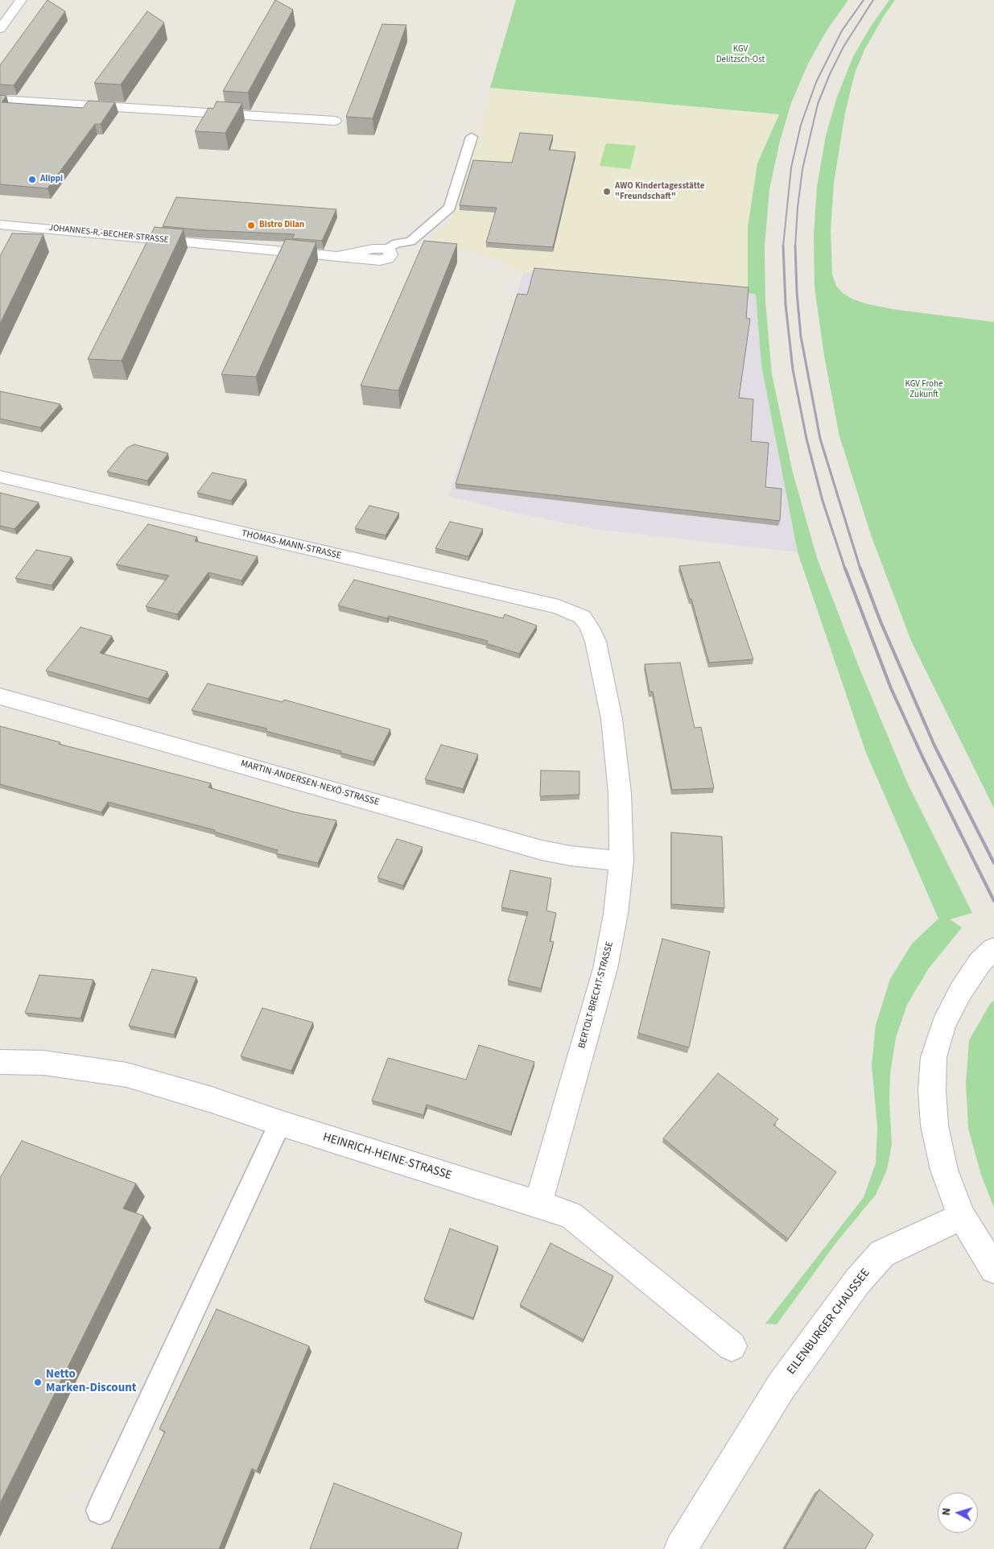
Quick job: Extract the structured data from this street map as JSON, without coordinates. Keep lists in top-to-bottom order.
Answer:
{
  "streets": {
    "street": [
      "JOHANNES-R.-BECHER-STRASSE",
      "THOMAS-MANN-STRASSE",
      "MARTIN-ANDERSEN-NEXÖ-STRASSE",
      "BERTOLT-BRECHT-STRASSE",
      "HEINRICH-HEINE-STRASSE",
      "EILENBURGER CHAUSSEE"
    ]
  },
  "crossings": [
    ["THOMAS-MANN-STRASSE", "BERTOLT-BRECHT-STRASSE"],
    ["MARTIN-ANDERSEN-NEXÖ-STRASSE", "BERTOLT-BRECHT-STRASSE"],
    ["BERTOLT-BRECHT-STRASSE", "HEINRICH-HEINE-STRASSE"]
  ],
  "parks": ["KGV Delitzsch-Ost", "KGV Frohe Zukunft"],
  "places": [
    "Alippi",
    "AWO Kindertagesstätte \"Freundschaft\"",
    "Bistro Dilan",
    "Netto Marken-Discount"
  ],
  "north": "left"
}
